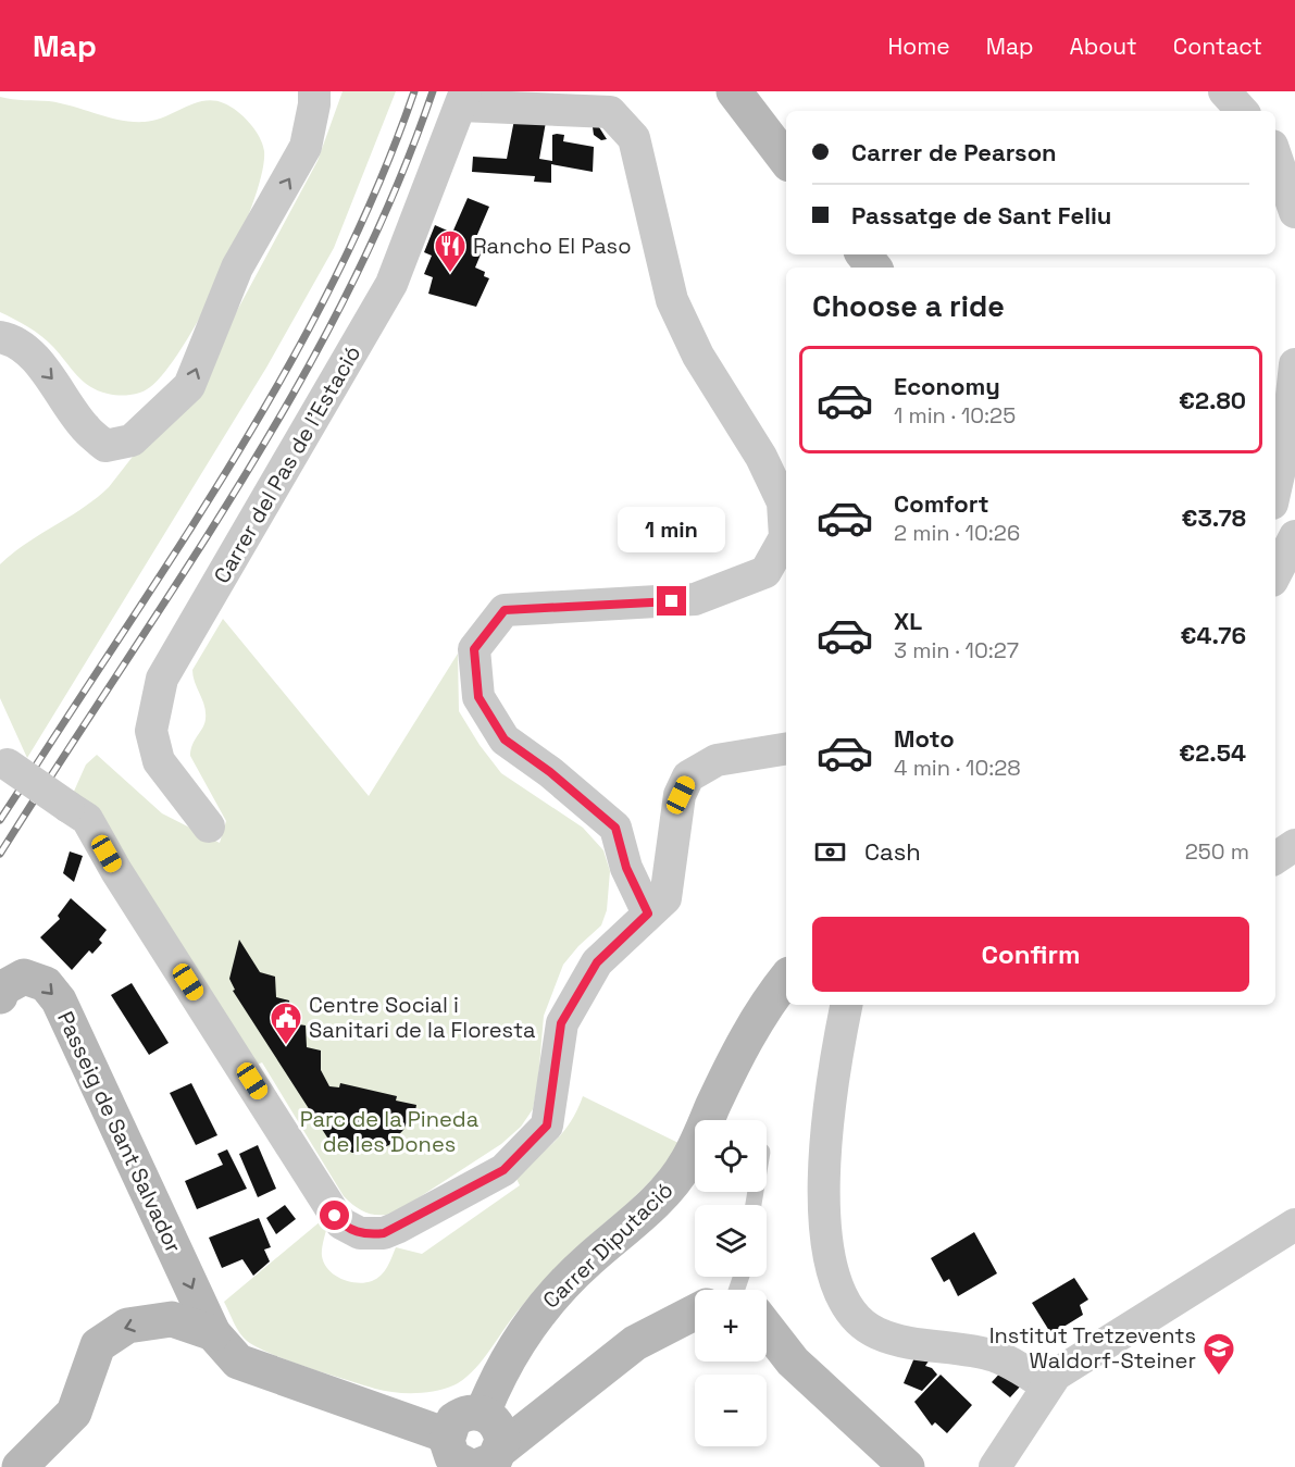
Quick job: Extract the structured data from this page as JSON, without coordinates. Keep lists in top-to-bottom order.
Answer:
{
  "streets": {
    "street": ["Carrer del Pas de l'Estació", "Passeig de Sant Salvador", "Carrer Diputació"]
  },
  "one_way": ["Passeig de Sant Salvador"],
  "parks": ["Parc de la Pineda de les Dones"],
  "places": {
    "restaurant": ["Rancho El Paso"],
    "public building": ["Centre Social i Sanitari de la Floresta"],
    "school or university": ["Institut Tretzevents Waldorf-Steiner"]
  },
  "page": {
    "header": "Map",
    "nav": [
      "Home",
      "Map",
      "About",
      "Contact"
    ],
    "banner": ["Carrer de Pearson", "Passatge de Sant Feliu"],
    "heading": "Choose a ride",
    "list": [
      {
        "name": "Economy",
        "note": "1 min · 10:25",
        "value": "€2.80"
      },
      {
        "name": "Comfort",
        "note": "2 min · 10:26",
        "value": "€3.78"
      },
      {
        "name": "XL",
        "note": "3 min · 10:27",
        "value": "€4.76"
      },
      {
        "name": "Moto",
        "note": "4 min · 10:28",
        "value": "€2.54"
      }
    ],
    "bubble": "1 min",
    "pay": ["Cash", "250 m"],
    "buttons": "Confirm",
    "map_buttons": ["+", "−"]
  }
}
